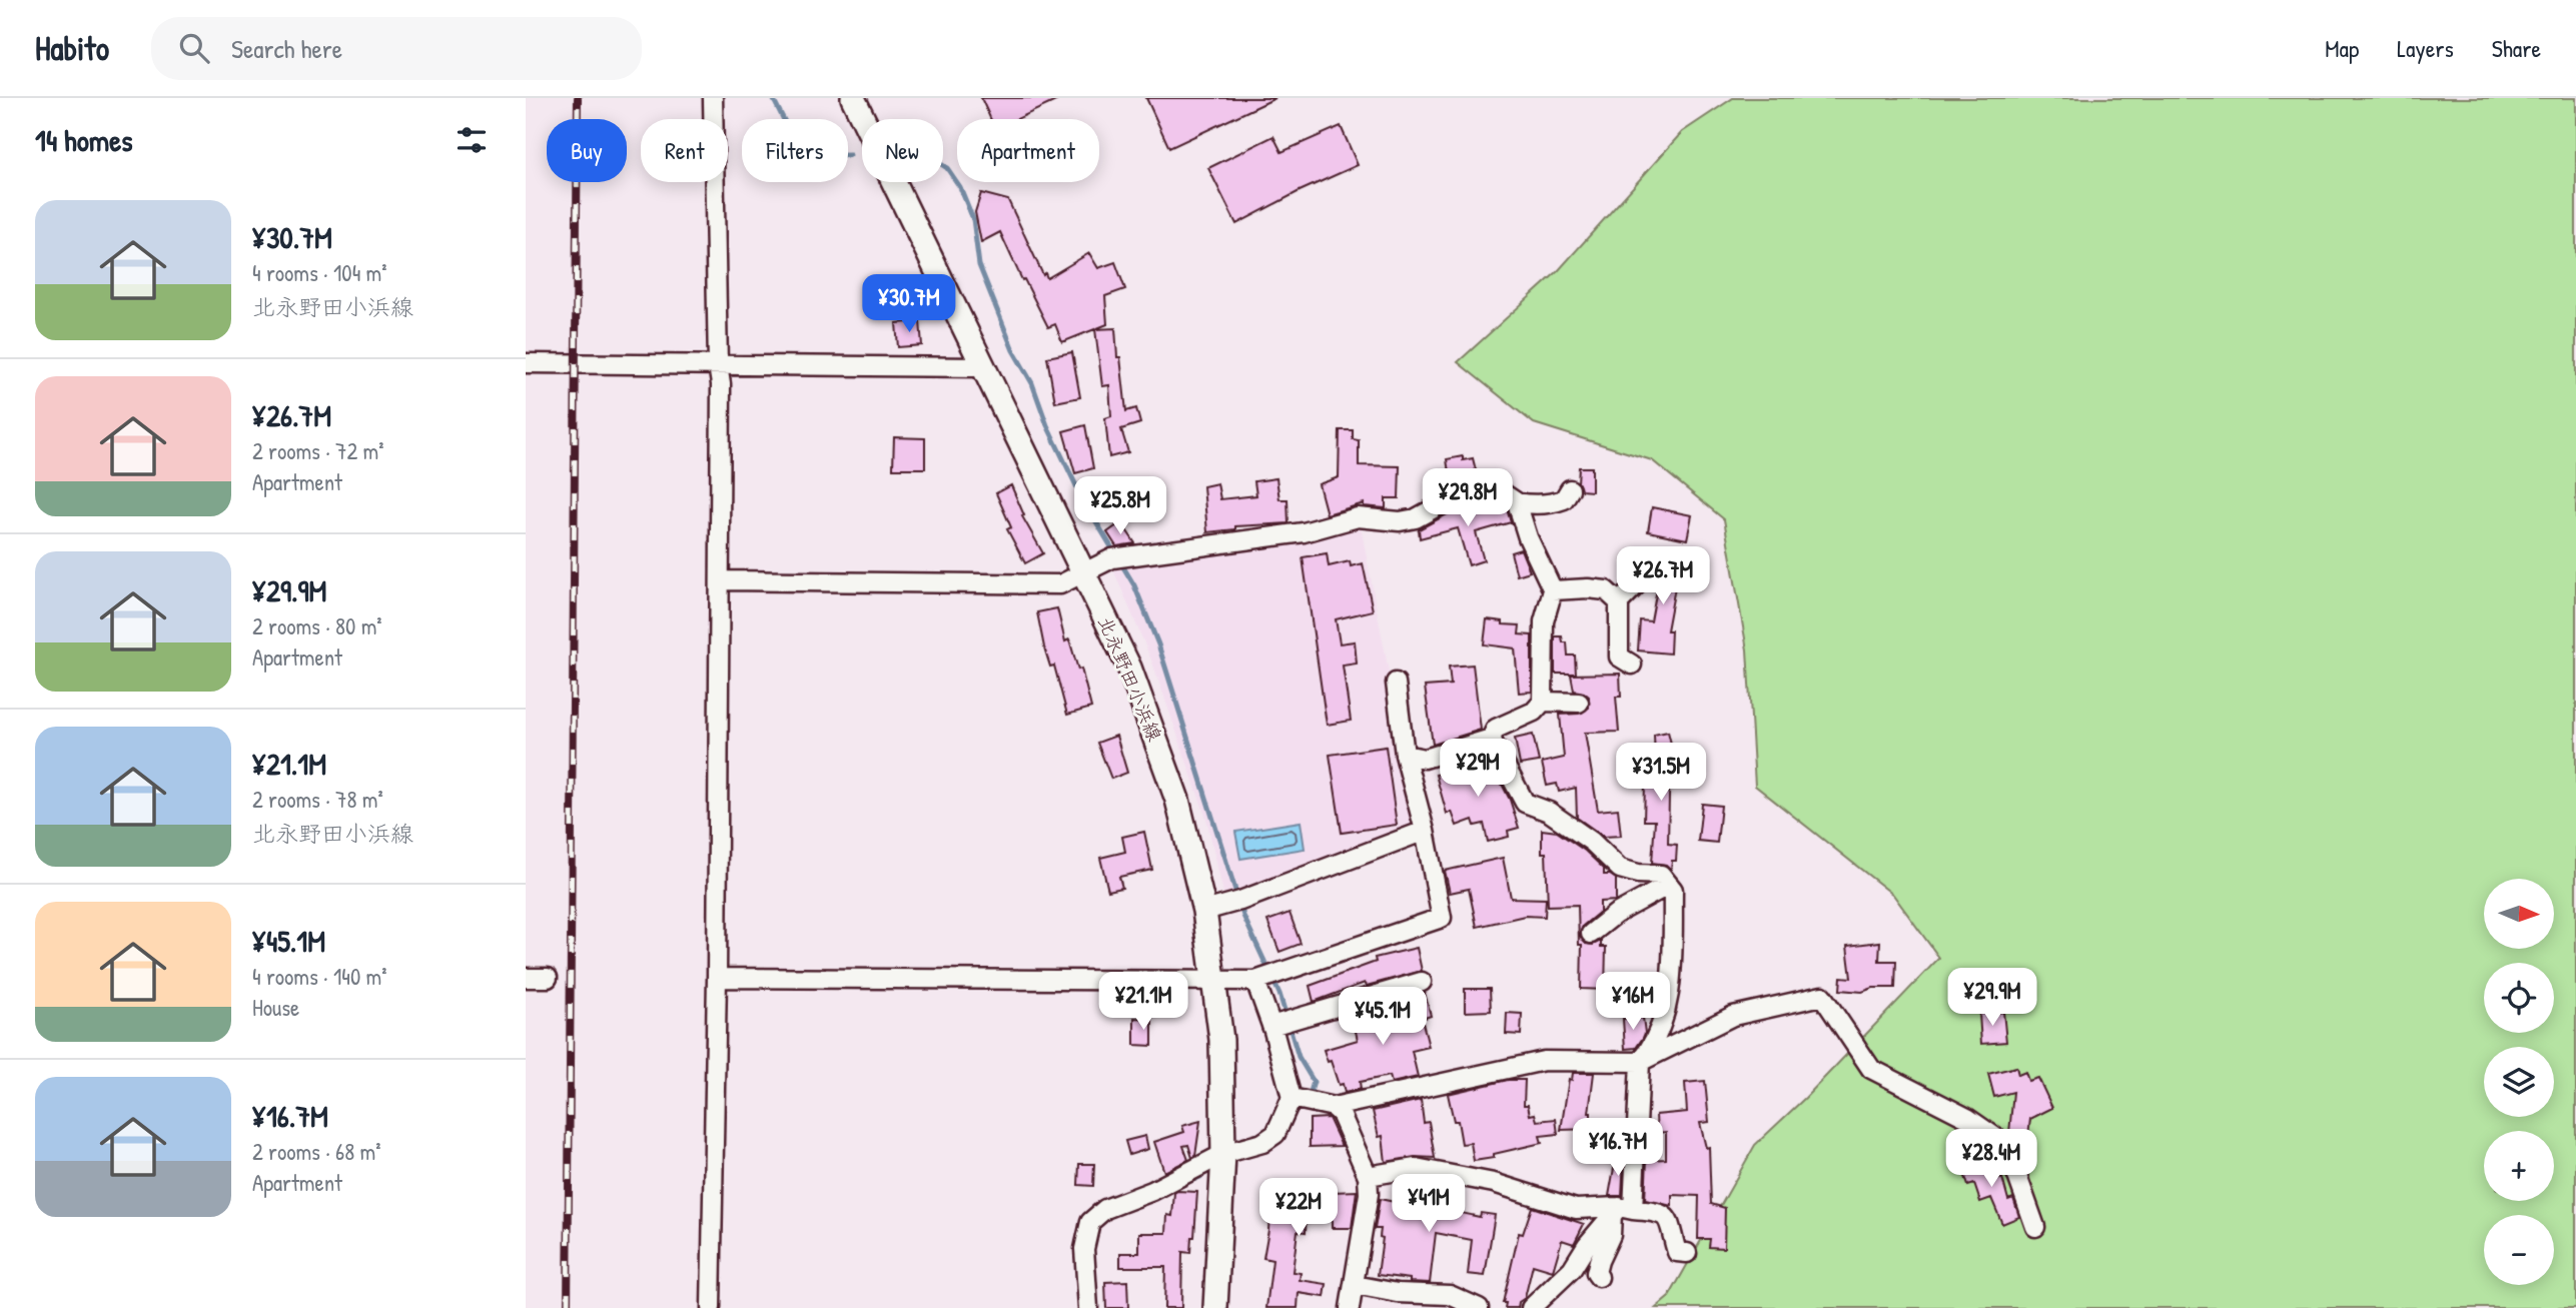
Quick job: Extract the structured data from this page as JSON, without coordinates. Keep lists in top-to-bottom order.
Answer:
{
  "streets": {
    "main road": ["北永野田小浜線"]
  },
  "north": "right",
  "page": {
    "header": "Habito",
    "search": "Search here",
    "nav": ["Map", "Layers", "Share"],
    "heading": "14 homes",
    "chip": [
      "Buy",
      "Rent",
      "Filters",
      "New",
      "Apartment"
    ],
    "list": [
      {
        "name": "¥30.7M",
        "note": "4 rooms · 104 m² · 北永野田小浜線"
      },
      {
        "name": "¥26.7M",
        "note": "2 rooms · 72 m² · Apartment"
      },
      {
        "name": "¥29.9M",
        "note": "2 rooms · 80 m² · Apartment"
      },
      {
        "name": "¥21.1M",
        "note": "2 rooms · 78 m² · 北永野田小浜線"
      },
      {
        "name": "¥45.1M",
        "note": "4 rooms · 140 m² · House"
      },
      {
        "name": "¥16.7M",
        "note": "2 rooms · 68 m² · Apartment"
      }
    ],
    "price": [
      "¥30.7M",
      "¥29.8M",
      "¥25.8M",
      "¥26.7M",
      "¥29M",
      "¥31.5M",
      "¥29.9M",
      "¥21.1M",
      "¥16M",
      "¥45.1M",
      "¥16.7M",
      "¥28.4M",
      "¥41M",
      "¥22M"
    ],
    "map_buttons": ["+", "−"]
  }
}
